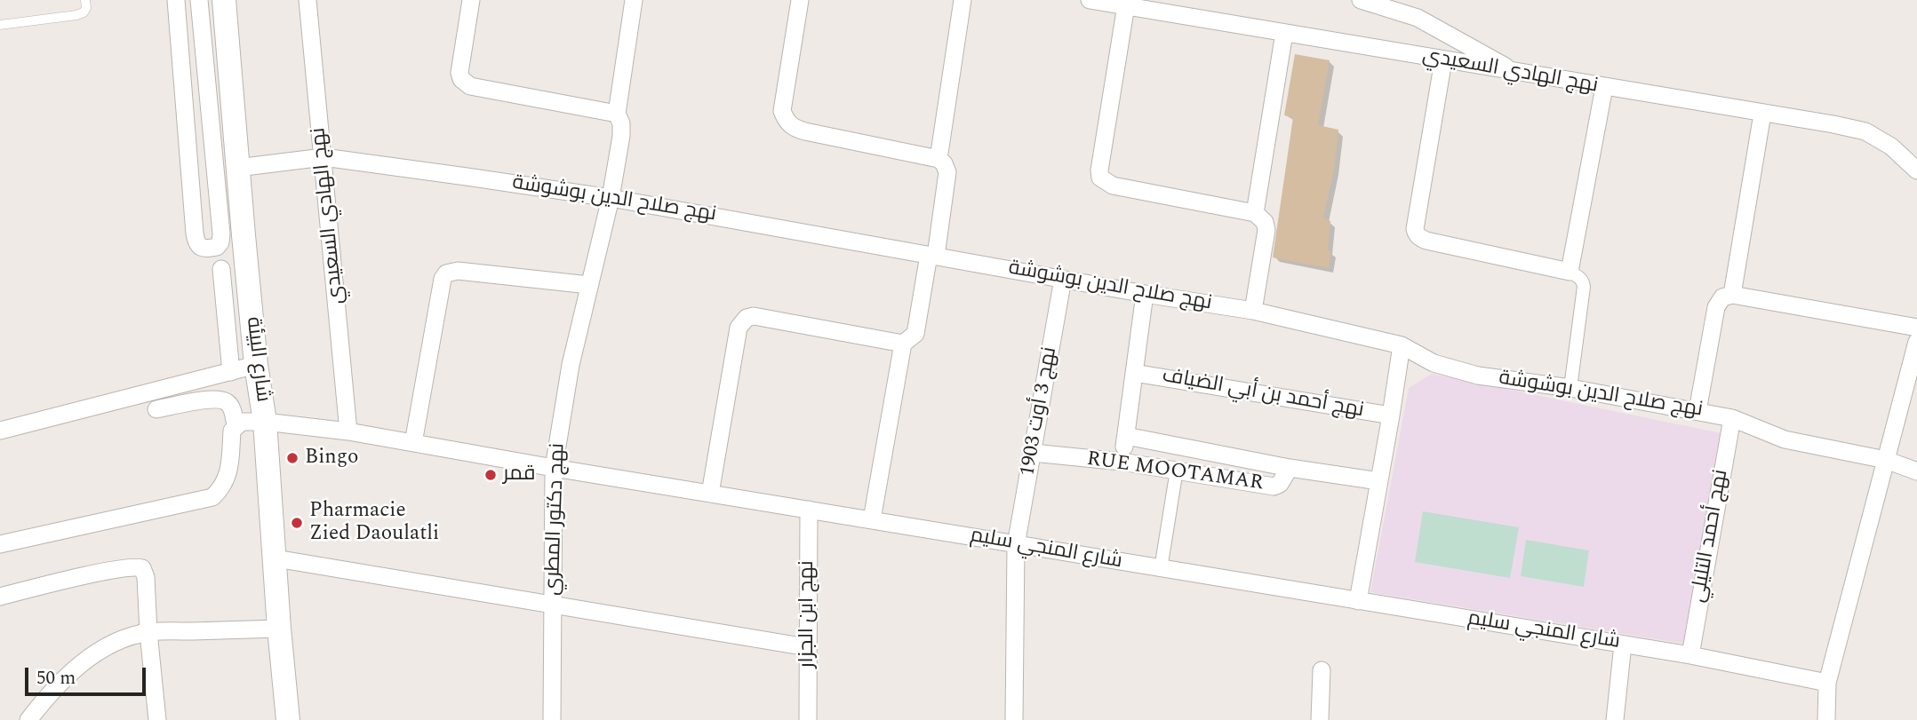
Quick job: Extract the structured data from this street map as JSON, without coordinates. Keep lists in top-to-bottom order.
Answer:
{
  "streets": {
    "main road": ["شارع البيئة"],
    "street": [
      "نهج الهادي السعيدي",
      "نهج صلاح الدين بوشوشة",
      "نهج أحمد بن أبي الضياف",
      "نهج 3 أوت 1903",
      "RUE MOOTAMAR",
      "نهج دكتور المطري",
      "نهج أحمد التليلي",
      "شارع المنجي سليم",
      "نهج ابن الجزار"
    ]
  },
  "crossings": [
    ["نهج الهادي السعيدي", "نهج صلاح الدين بوشوشة"],
    ["نهج الهادي السعيدي", "شارع المنجي سليم"],
    ["نهج صلاح الدين بوشوشة", "شارع البيئة"],
    ["نهج صلاح الدين بوشوشة", "نهج 3 أوت 1903"],
    ["نهج صلاح الدين بوشوشة", "نهج دكتور المطري"],
    ["نهج صلاح الدين بوشوشة", "نهج أحمد التليلي"],
    ["شارع البيئة", "شارع المنجي سليم"],
    ["نهج 3 أوت 1903", "RUE MOOTAMAR"],
    ["نهج 3 أوت 1903", "شارع المنجي سليم"],
    ["نهج دكتور المطري", "شارع المنجي سليم"],
    ["نهج أحمد التليلي", "شارع المنجي سليم"],
    ["شارع المنجي سليم", "نهج ابن الجزار"]
  ],
  "places": ["Bingo", "قمر", "Pharmacie Zied Daoulatli"],
  "scale_bar": "50 m"
}
